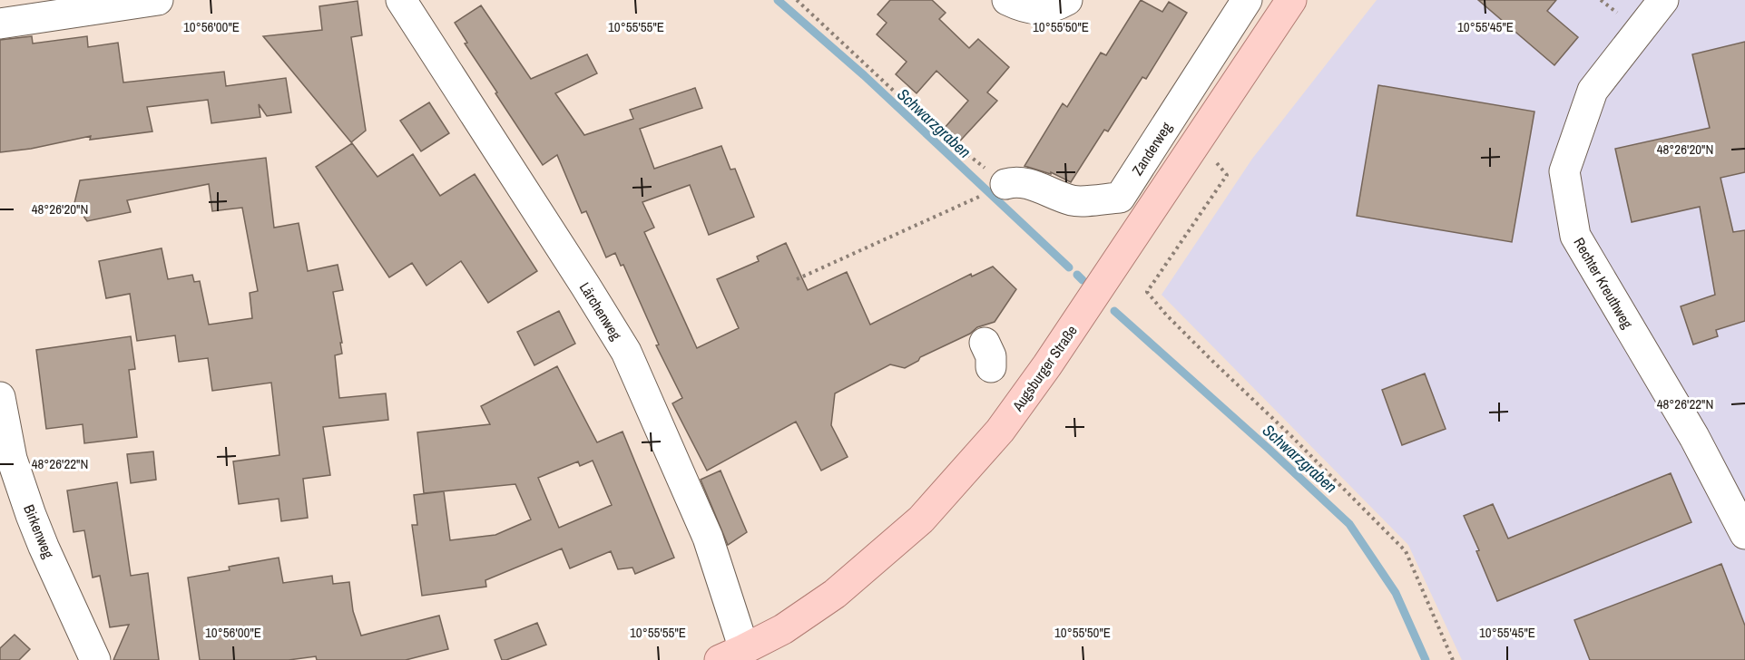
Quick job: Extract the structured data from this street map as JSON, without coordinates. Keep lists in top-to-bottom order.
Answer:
{
  "streets": {
    "main road": ["Augsburger Straße"],
    "street": [
      "Zanderweg",
      "Rechter Kreuthweg",
      "Lärchenweg",
      "Birkenweg"
    ]
  },
  "crossings": [
    ["Lärchenweg", "Augsburger Straße"]
  ],
  "water": ["Schwarzgraben"],
  "coordinates": [
    "10°56'00\"E",
    "10°55'55\"E",
    "10°55'50\"E",
    "10°55'45\"E",
    "48°26'20\"N",
    "48°26'22\"N"
  ]
}
